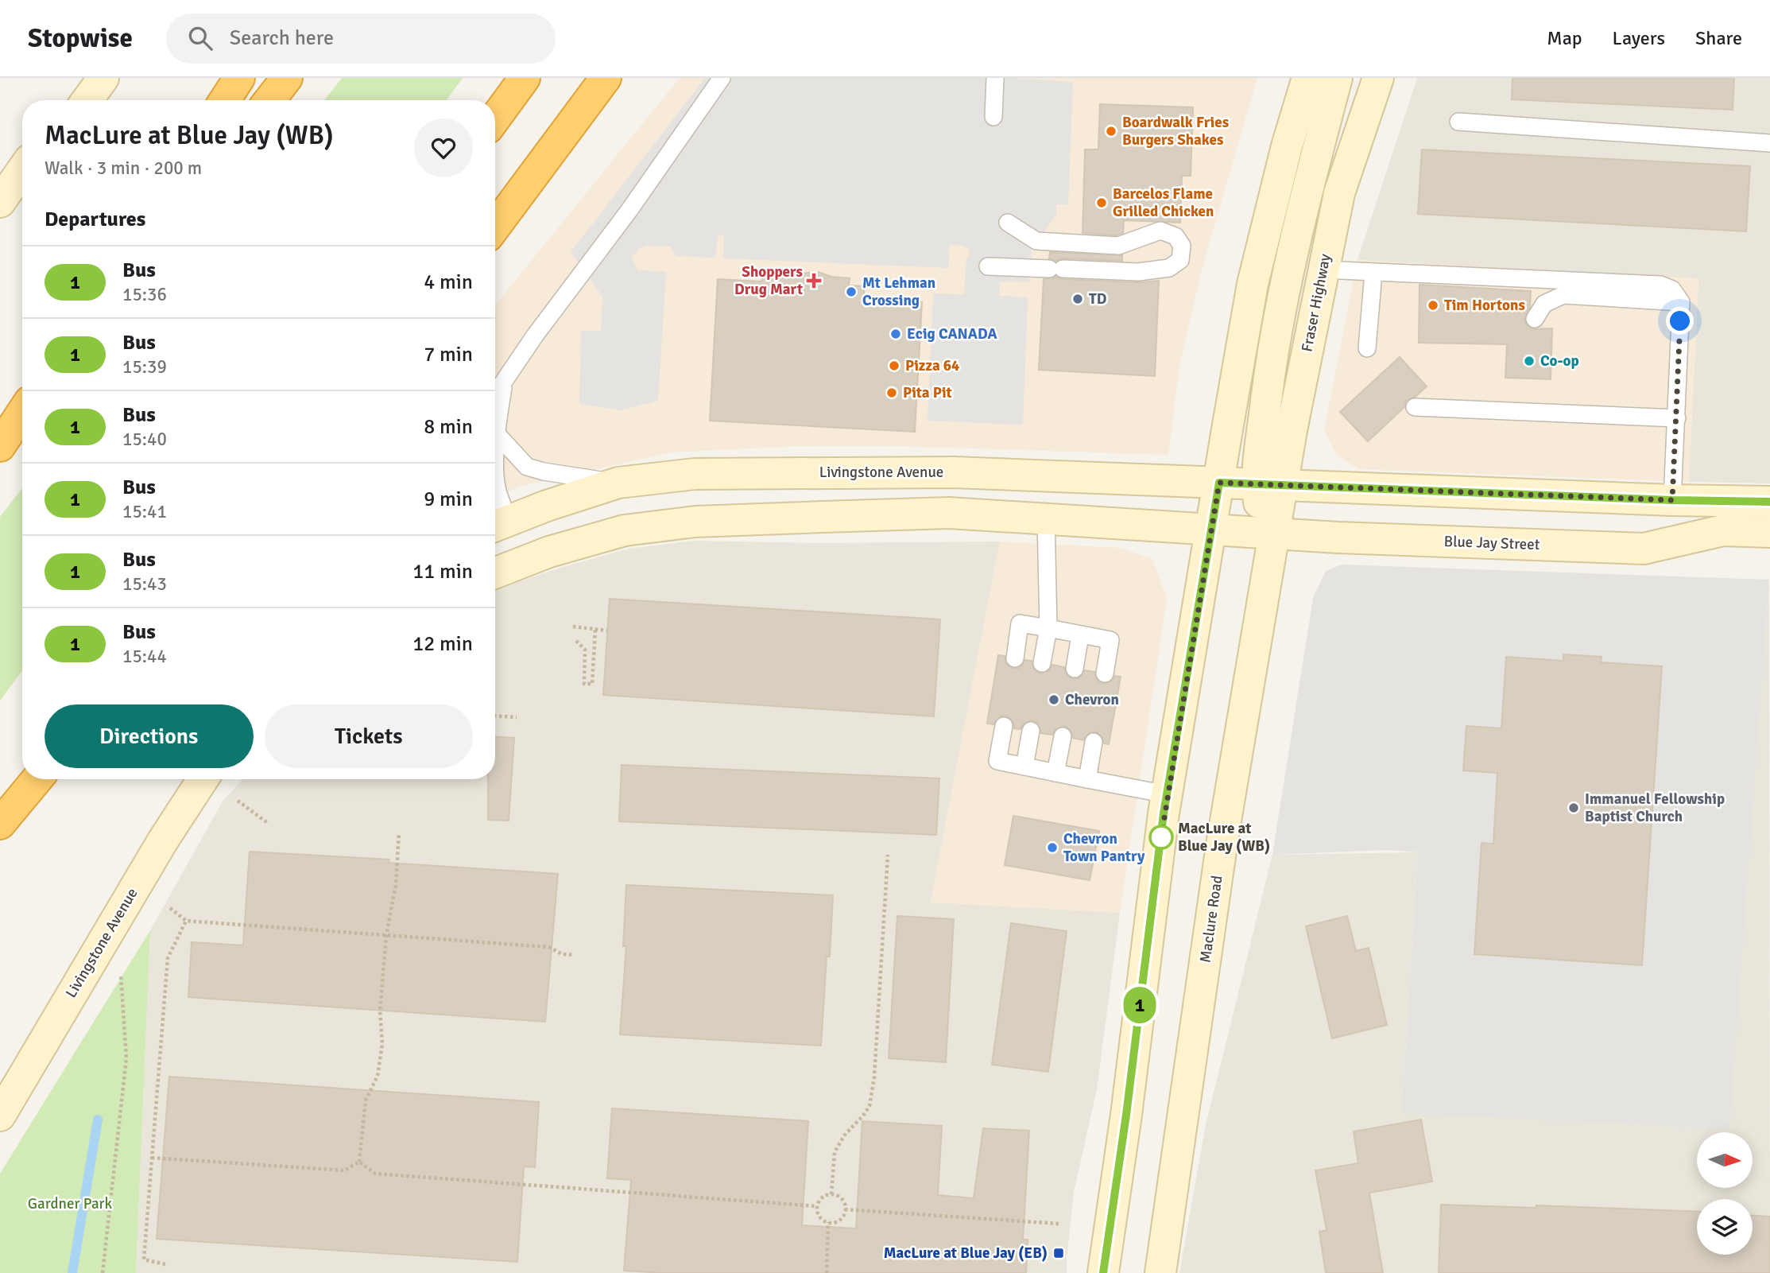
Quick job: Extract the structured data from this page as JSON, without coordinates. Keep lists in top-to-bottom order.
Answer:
{
  "streets": {
    "street": [
      "Fraser Highway",
      "Livingstone Avenue",
      "Blue Jay Street",
      "Maclure Road"
    ]
  },
  "crossings": [
    ["Fraser Highway", "Livingstone Avenue"],
    ["Fraser Highway", "Blue Jay Street"],
    ["Fraser Highway", "Maclure Road"],
    ["Blue Jay Street", "Maclure Road"]
  ],
  "parks": ["Gardner Park"],
  "places": {
    "other": [
      "Boardwalk Fries Burgers Shakes",
      "Barcelos Flame Grilled Chicken",
      "Mt Lehman Crossing",
      "TD",
      "Tim Hortons",
      "Ecig CANADA",
      "Co-op",
      "Pizza 64",
      "Pita Pit",
      "Chevron",
      "Immanuel Fellowship Baptist Church",
      "MacLure at Blue Jay (WB)",
      "Chevron Town Pantry"
    ],
    "health": ["Shoppers Drug Mart"],
    "transit": ["MacLure at Blue Jay (EB)"]
  },
  "lines": ["bus line 1"],
  "north": "right",
  "page": {
    "header": "Stopwise",
    "search": "Search here",
    "nav": ["Map", "Layers", "Share"],
    "on_map": "1",
    "heading": [
      ["MacLure at Blue Jay (WB)", "Walk · 3 min · 200 m"],
      "Departures"
    ],
    "list": [
      {
        "mark": "1",
        "name": "Bus",
        "note": "15:36",
        "value": "4 min"
      },
      {
        "mark": "1",
        "name": "Bus",
        "note": "15:39",
        "value": "7 min"
      },
      {
        "mark": "1",
        "name": "Bus",
        "note": "15:40",
        "value": "8 min"
      },
      {
        "mark": "1",
        "name": "Bus",
        "note": "15:41",
        "value": "9 min"
      },
      {
        "mark": "1",
        "name": "Bus",
        "note": "15:43",
        "value": "11 min"
      },
      {
        "mark": "1",
        "name": "Bus",
        "note": "15:44",
        "value": "12 min"
      }
    ],
    "buttons": ["Directions", "Tickets"]
  }
}
